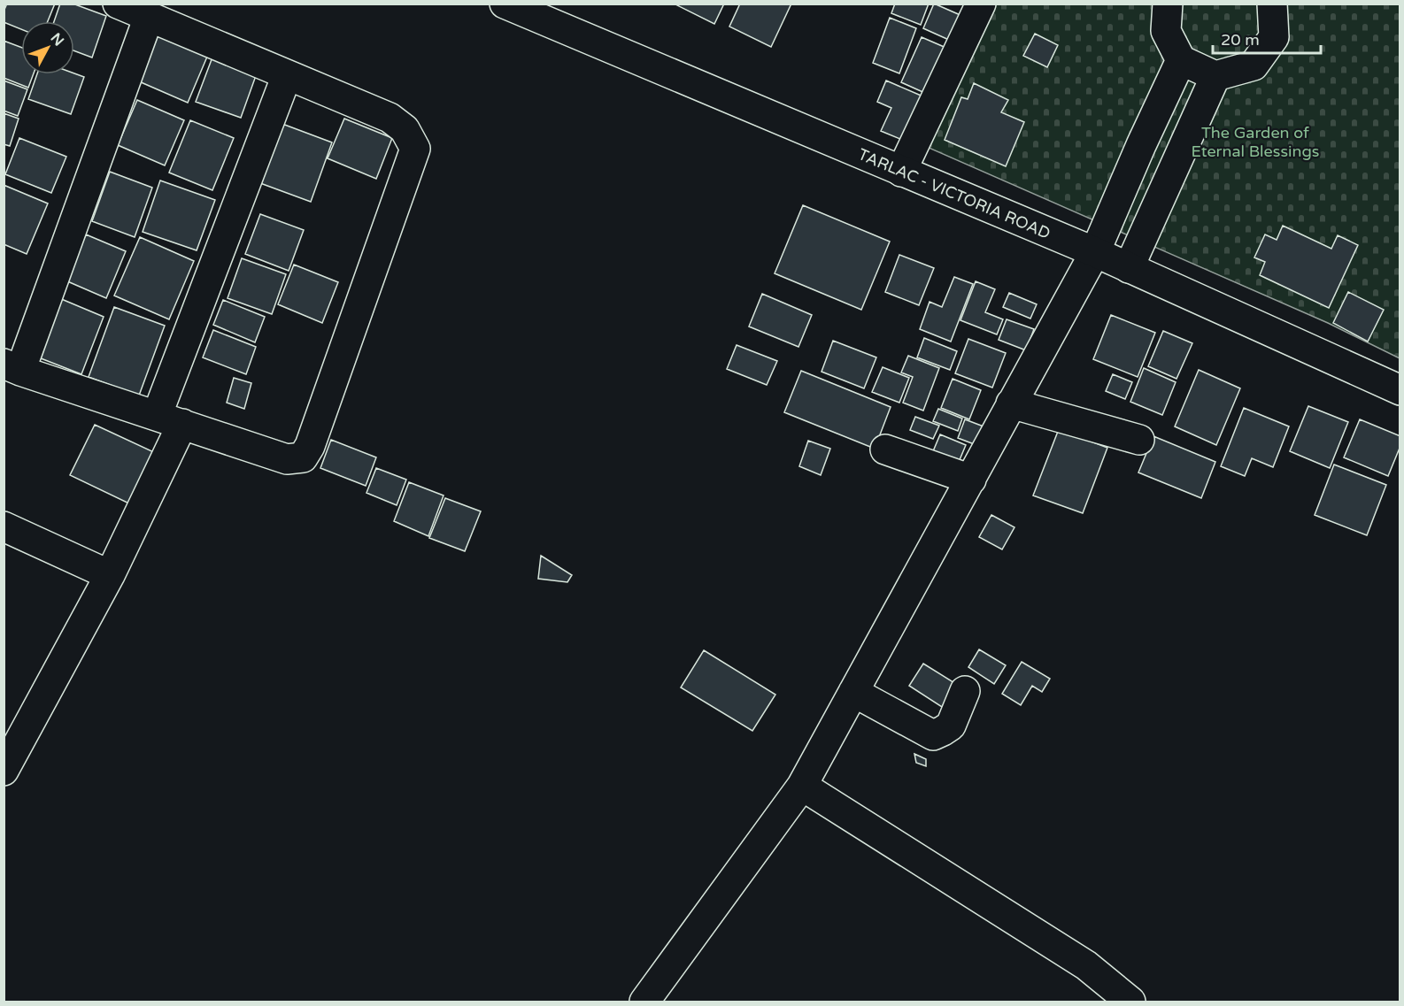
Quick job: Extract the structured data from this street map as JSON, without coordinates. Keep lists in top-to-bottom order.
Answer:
{
  "streets": {
    "street": ["TARLAC - VICTORIA ROAD"]
  },
  "parks": ["The Garden of Eternal Blessings"],
  "scale_bar": "20 m",
  "north": "top right"
}
